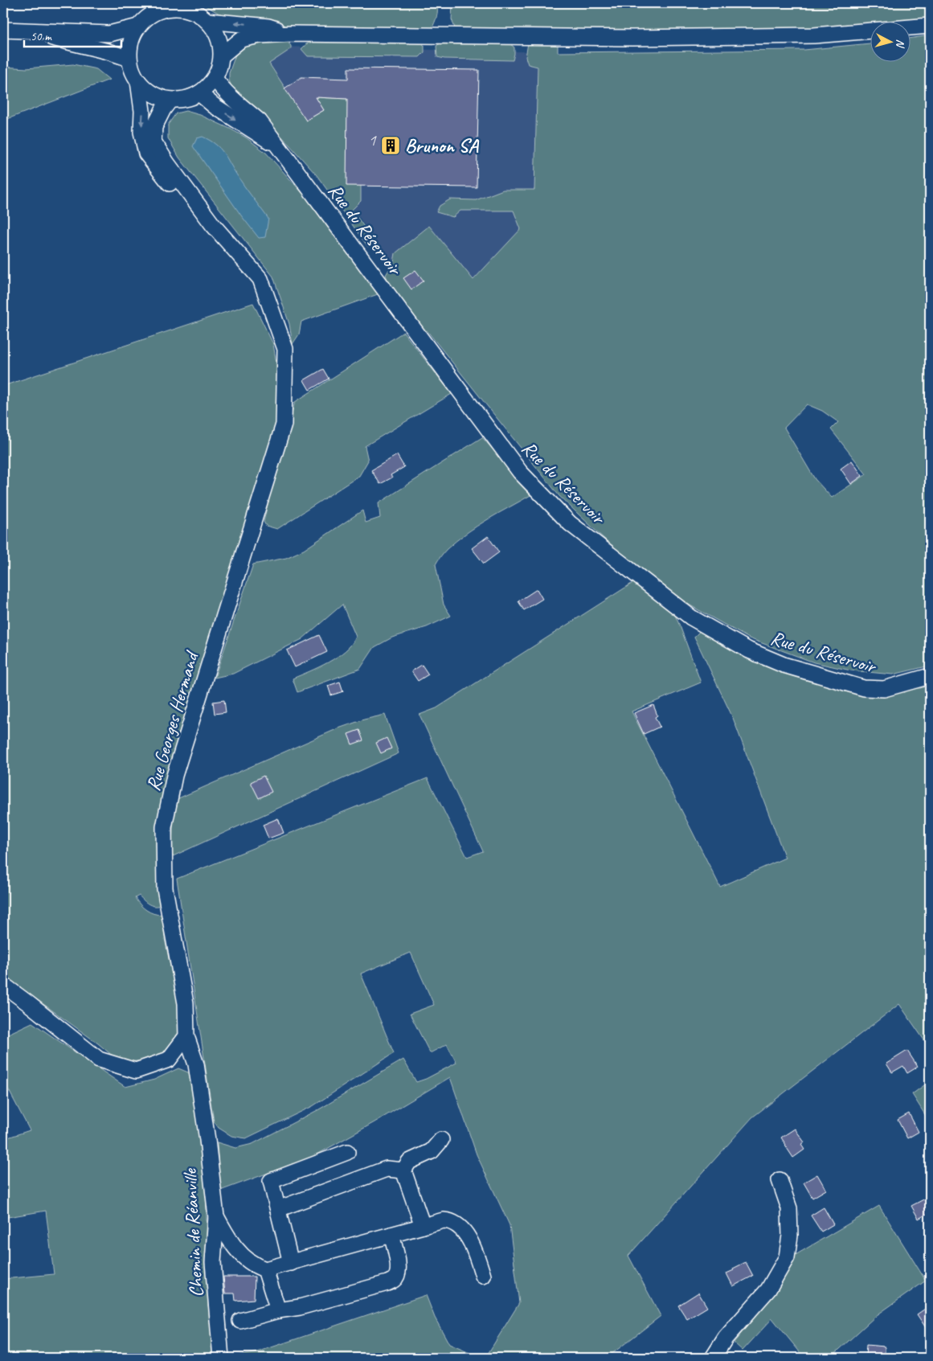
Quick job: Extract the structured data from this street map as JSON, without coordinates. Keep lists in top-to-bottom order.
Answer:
{
  "streets": {
    "street": ["Rue du Réservoir", "Rue Georges Hermand", "Chemin de Réanville"]
  },
  "crossings": [
    ["Rue du Réservoir", "Rue Georges Hermand"],
    ["Rue Georges Hermand", "Chemin de Réanville"]
  ],
  "places": {
    "building": ["Brunon SA"]
  },
  "house_numbers": ["1"],
  "scale_bar": "50 m",
  "north": "right"
}
